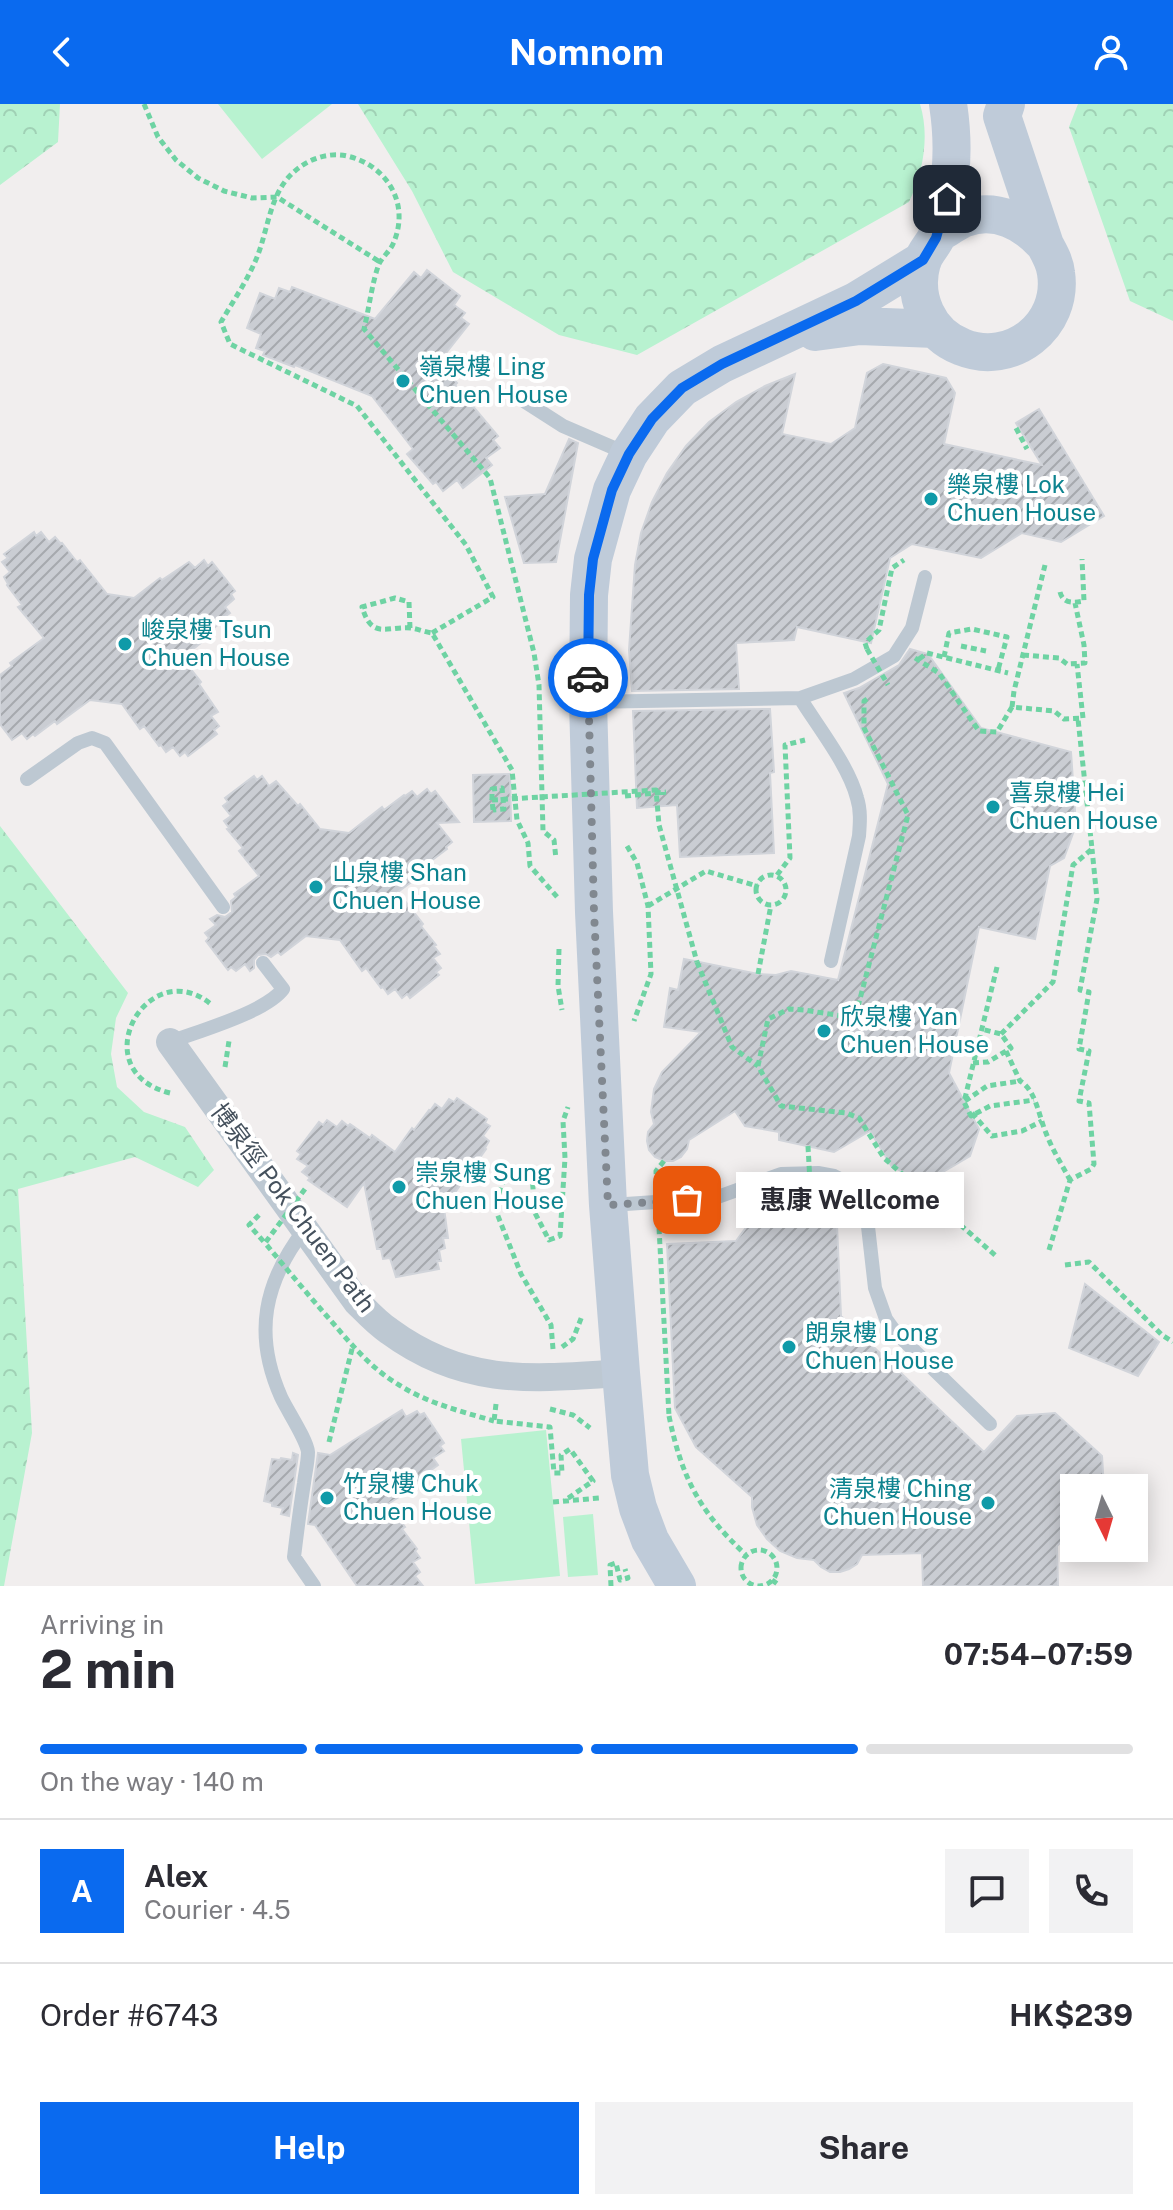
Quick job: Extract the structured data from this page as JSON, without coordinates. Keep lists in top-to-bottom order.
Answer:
{
  "streets": {
    "street": ["博泉徑 Pok Chuen Path"]
  },
  "places": [
    "嶺泉樓 Ling Chuen House",
    "樂泉樓 Lok Chuen House",
    "峻泉樓 Tsun Chuen House",
    "喜泉樓 Hei Chuen House",
    "山泉樓 Shan Chuen House",
    "欣泉樓 Yan Chuen House",
    "崇泉樓 Sung Chuen House",
    "惠康 Wellcome",
    "朗泉樓 Long Chuen House",
    "竹泉樓 Chuk Chuen House",
    "清泉樓 Ching Chuen House"
  ],
  "north": "bottom",
  "page": {
    "header": "Nomnom",
    "bubble": "惠康 Wellcome",
    "heading": ["2 min", "Arriving in", "07:54–07:59"],
    "panel": [
      "Alex",
      "Courier · 4.5",
      "Order #6743",
      "HK$239"
    ],
    "bar": "On the way · 140 m",
    "round": "A",
    "buttons": ["Help", "Share"]
  }
}
